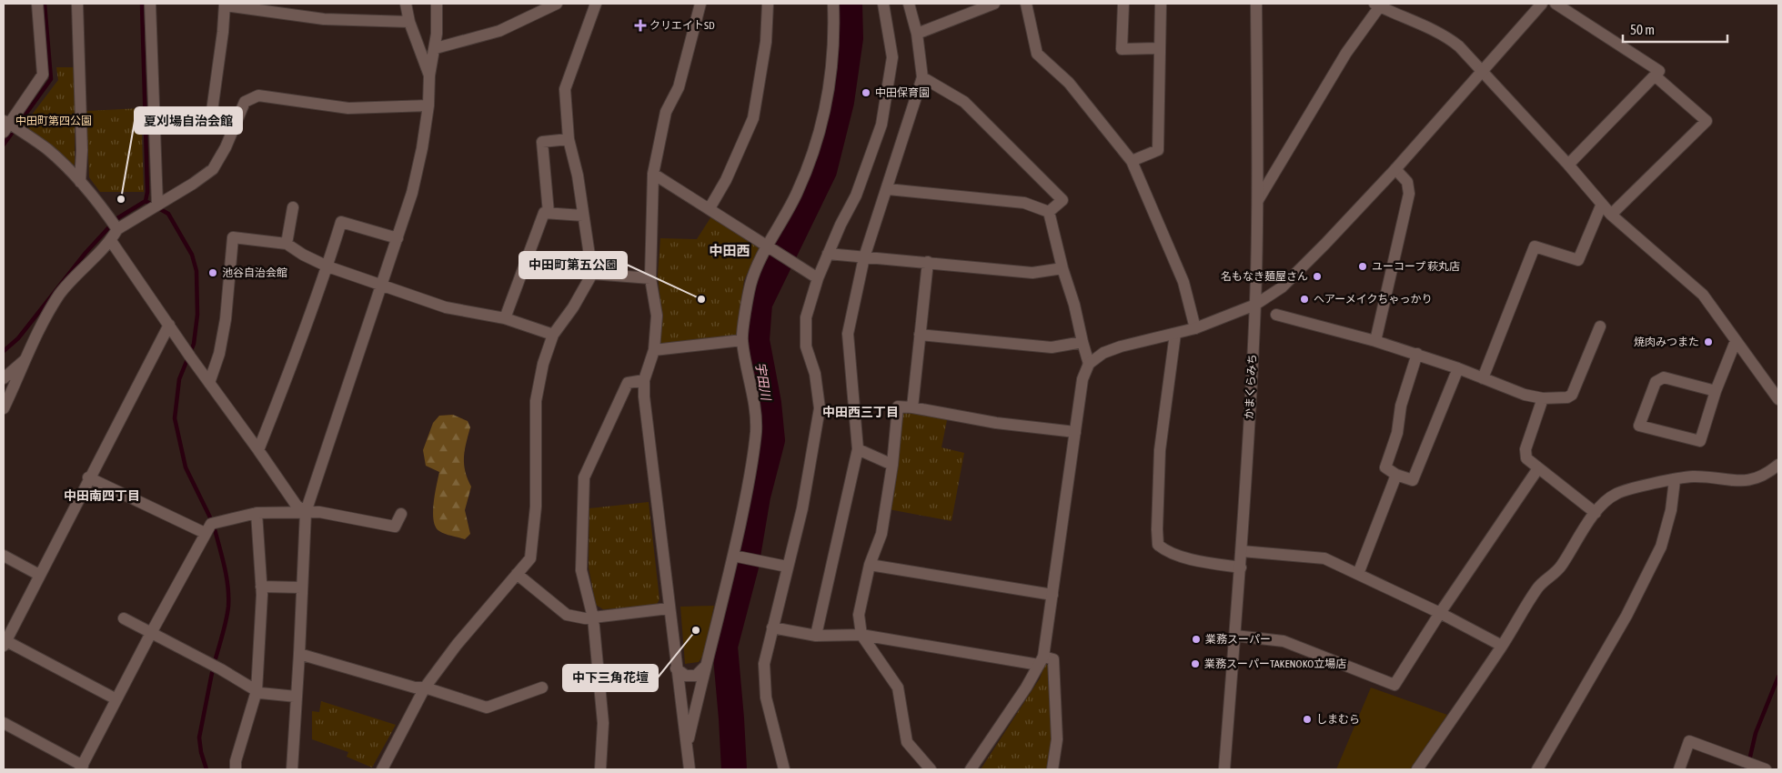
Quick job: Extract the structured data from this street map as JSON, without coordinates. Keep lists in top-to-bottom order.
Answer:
{
  "streets": {
    "street": ["かまくらみち"]
  },
  "districts": ["中田西", "中田西三丁目", "中田南四丁目"],
  "water": ["宇田川"],
  "parks": ["中田町第四公園"],
  "places": {
    "health": ["クリエイトSD"],
    "other": [
      "中田保育園",
      "夏刈場自治会館",
      "ユーコープ 萩丸店",
      "池谷自治会館",
      "名もなき麺屋さん",
      "中田町第五公園",
      "ヘアーメイクちゃっかり",
      "焼肉みつまた",
      "中下三角花壇",
      "業務スーパー",
      "業務スーパーTAKENOKO立場店",
      "しまむら"
    ]
  },
  "scale_bar": "50 m"
}
